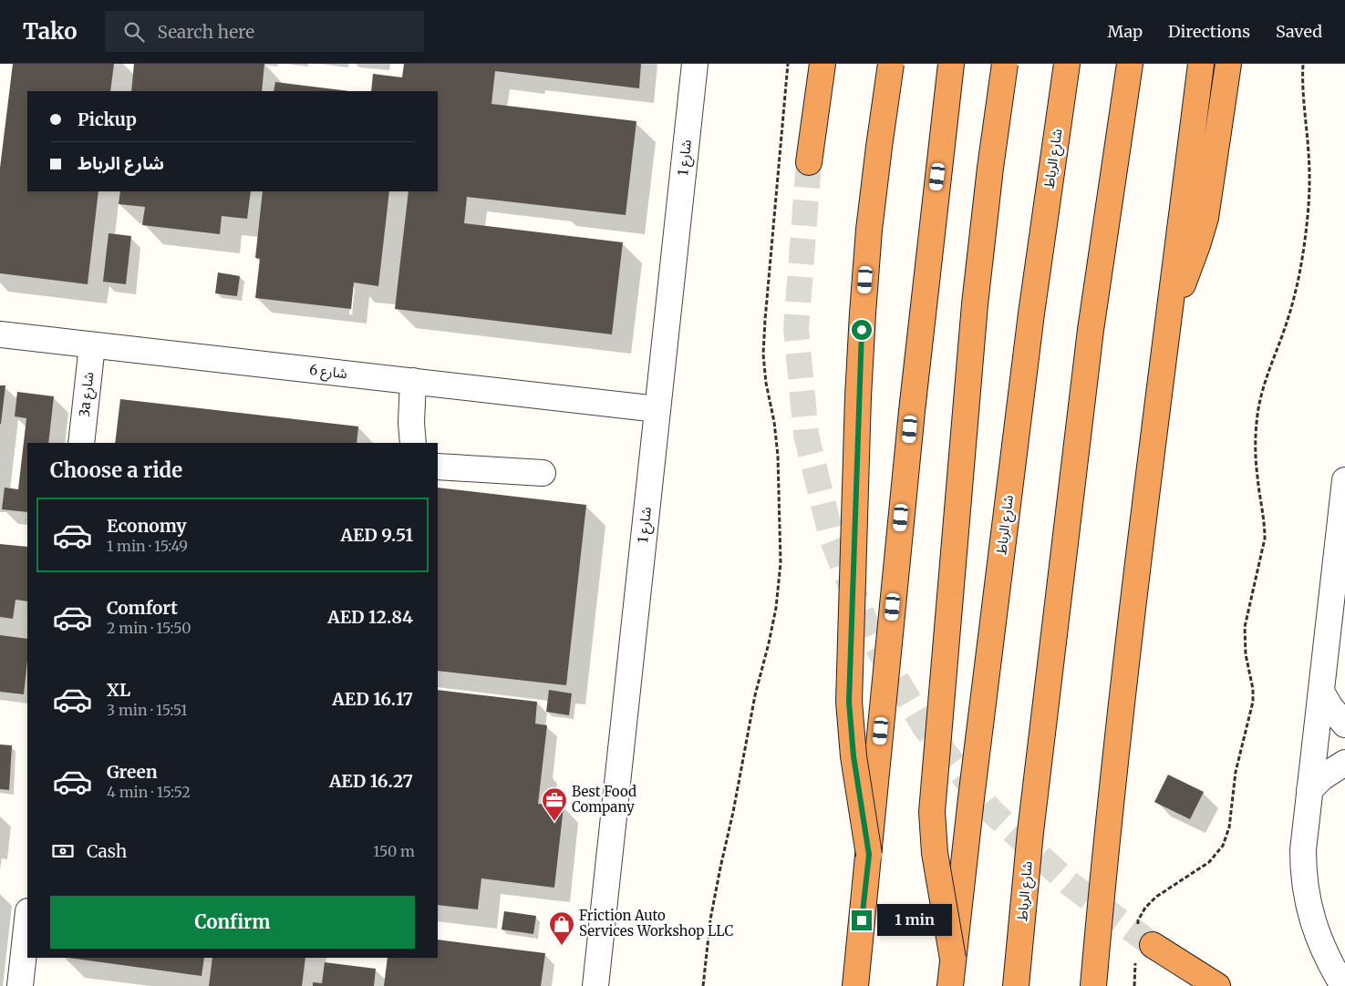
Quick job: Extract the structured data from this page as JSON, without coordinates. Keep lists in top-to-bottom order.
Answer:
{
  "streets": {
    "highway": ["شارع الرباط"],
    "street": ["شارع 1", "شارع 6", "3a شارع"]
  },
  "crossings": [
    ["شارع 1", "شارع 6"],
    ["شارع 6", "3a شارع"]
  ],
  "places": {
    "office": ["Best Food Company"],
    "shop": ["Friction Auto Services Workshop LLC"]
  },
  "page": {
    "header": "Tako",
    "search": "Search here",
    "nav": ["Map", "Directions", "Saved"],
    "banner": ["Pickup", "شارع الرباط"],
    "heading": "Choose a ride",
    "list": [
      {
        "name": "Economy",
        "note": "1 min · 15:49",
        "value": "AED 9.51"
      },
      {
        "name": "Comfort",
        "note": "2 min · 15:50",
        "value": "AED 12.84"
      },
      {
        "name": "XL",
        "note": "3 min · 15:51",
        "value": "AED 16.17"
      },
      {
        "name": "Green",
        "note": "4 min · 15:52",
        "value": "AED 16.27"
      }
    ],
    "pay": ["Cash", "150 m"],
    "buttons": "Confirm",
    "bubble": "1 min"
  }
}
